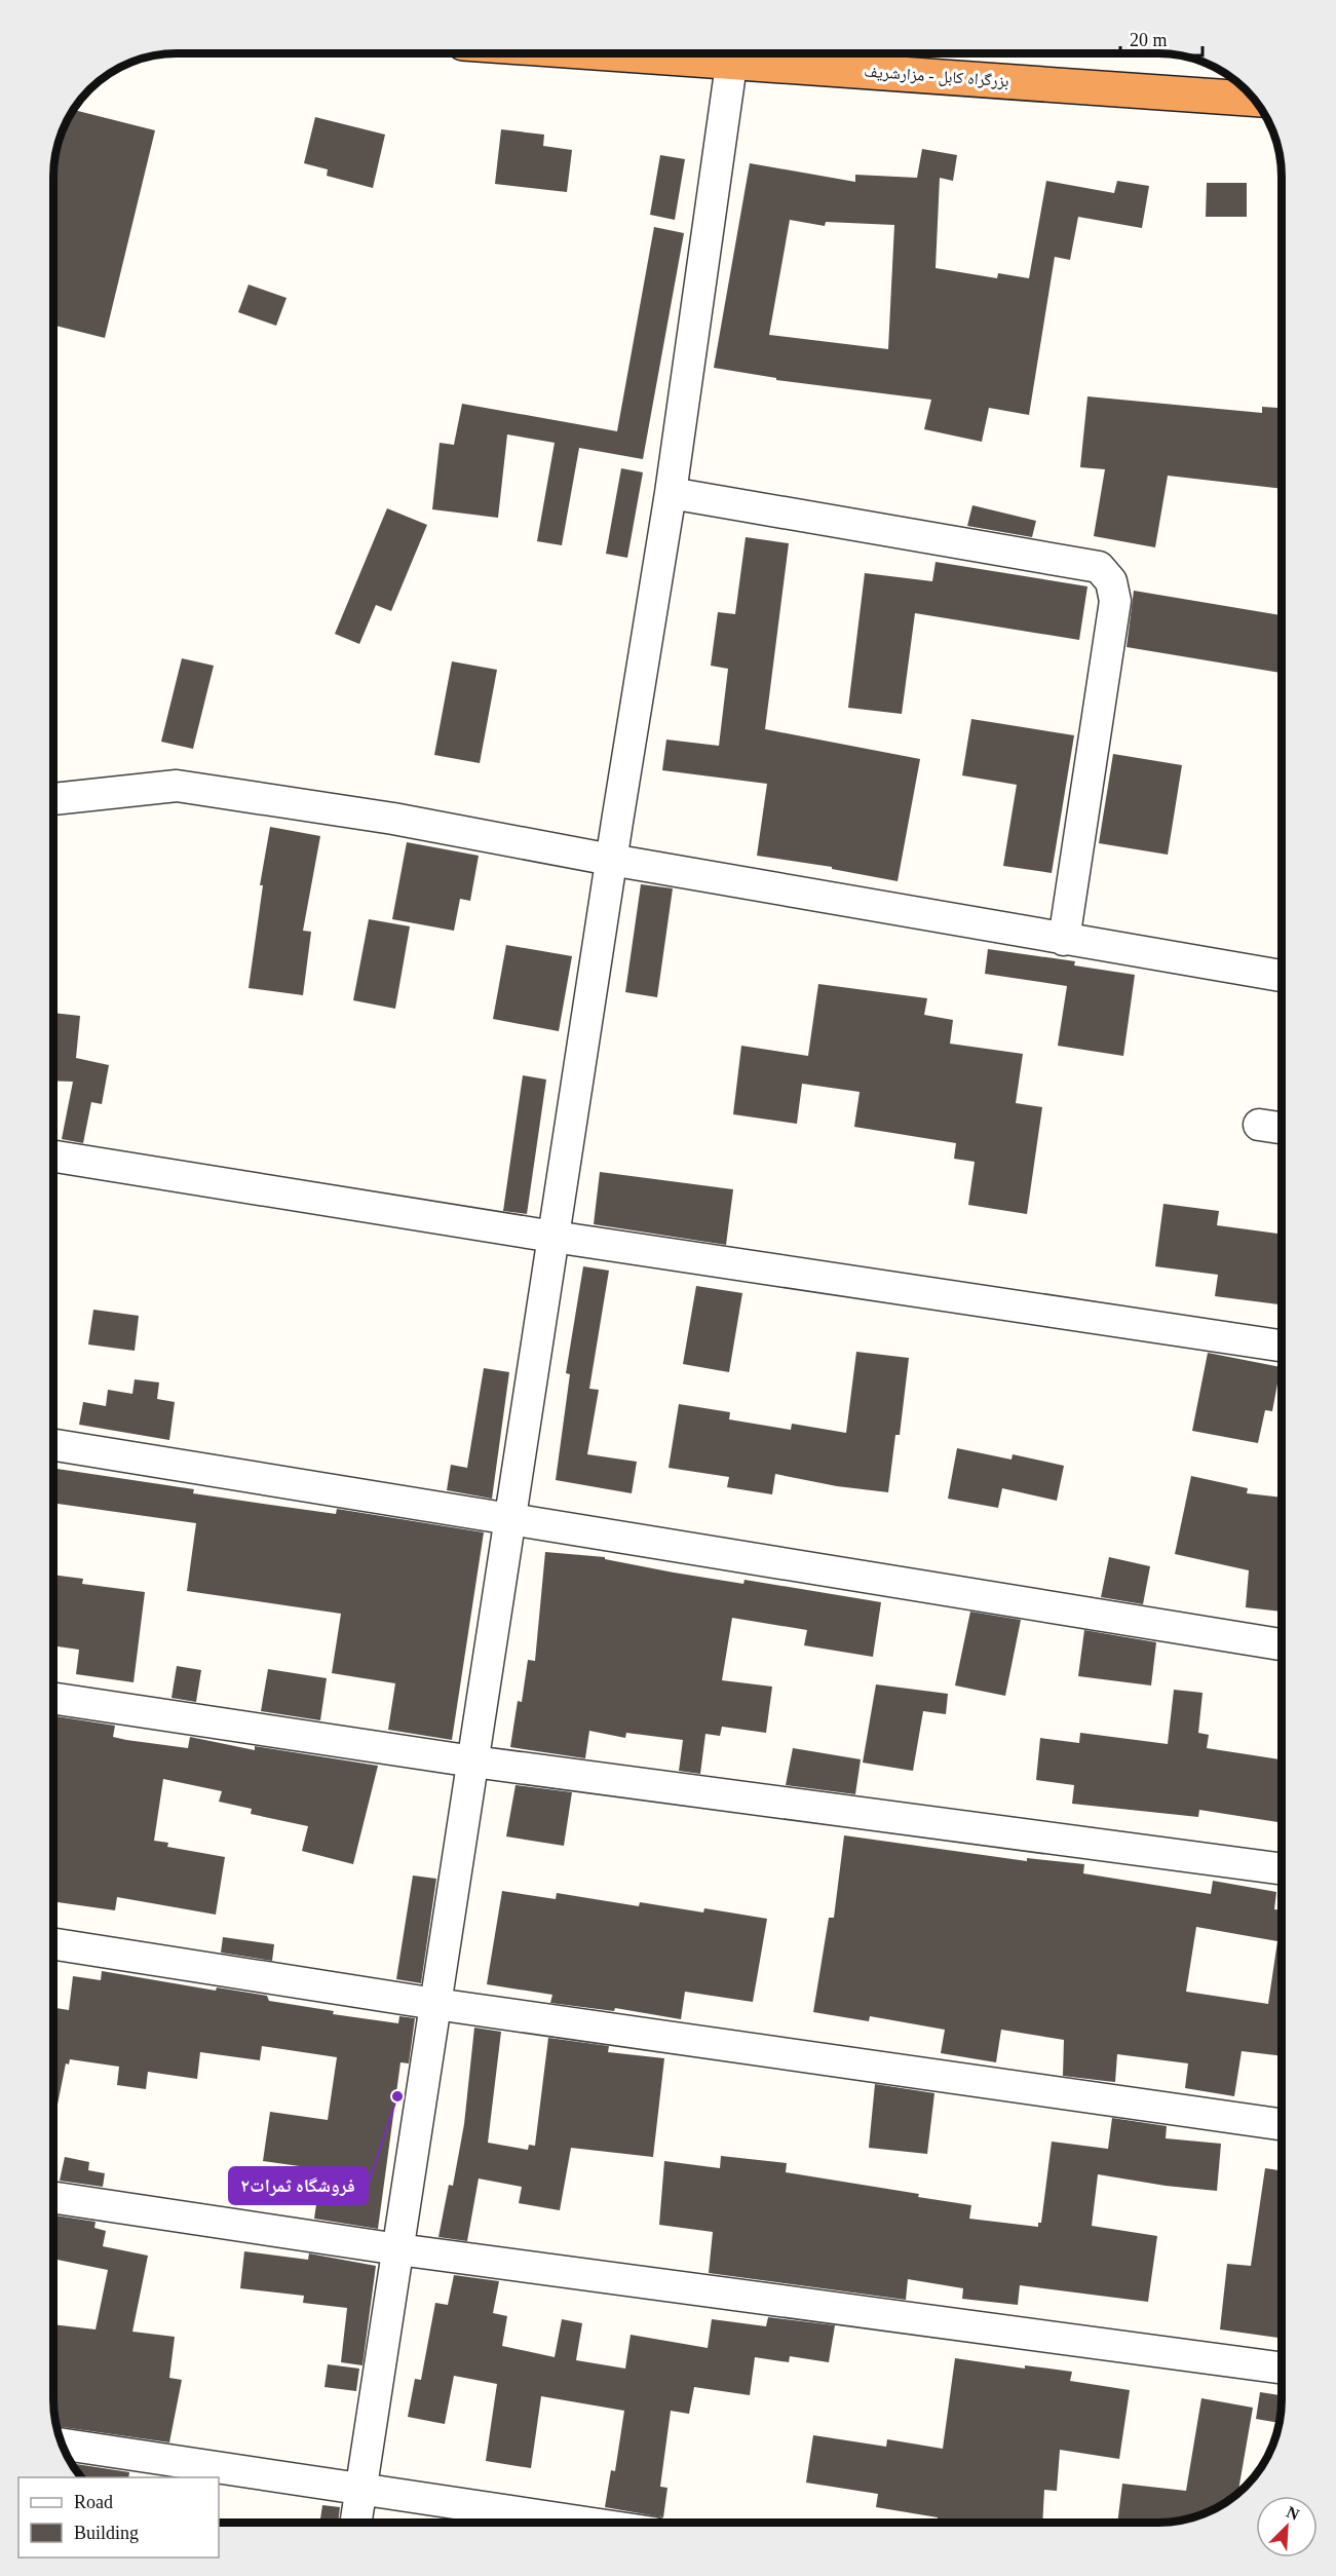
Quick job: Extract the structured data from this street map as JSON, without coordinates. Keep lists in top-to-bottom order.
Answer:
{
  "streets": {
    "highway": ["بزرگراه کابل - مزارشریف"]
  },
  "places": ["فروشگاه ثمرات٢"],
  "legend": ["Road", "Building"],
  "scale_bar": "20 m",
  "north": "top right"
}
